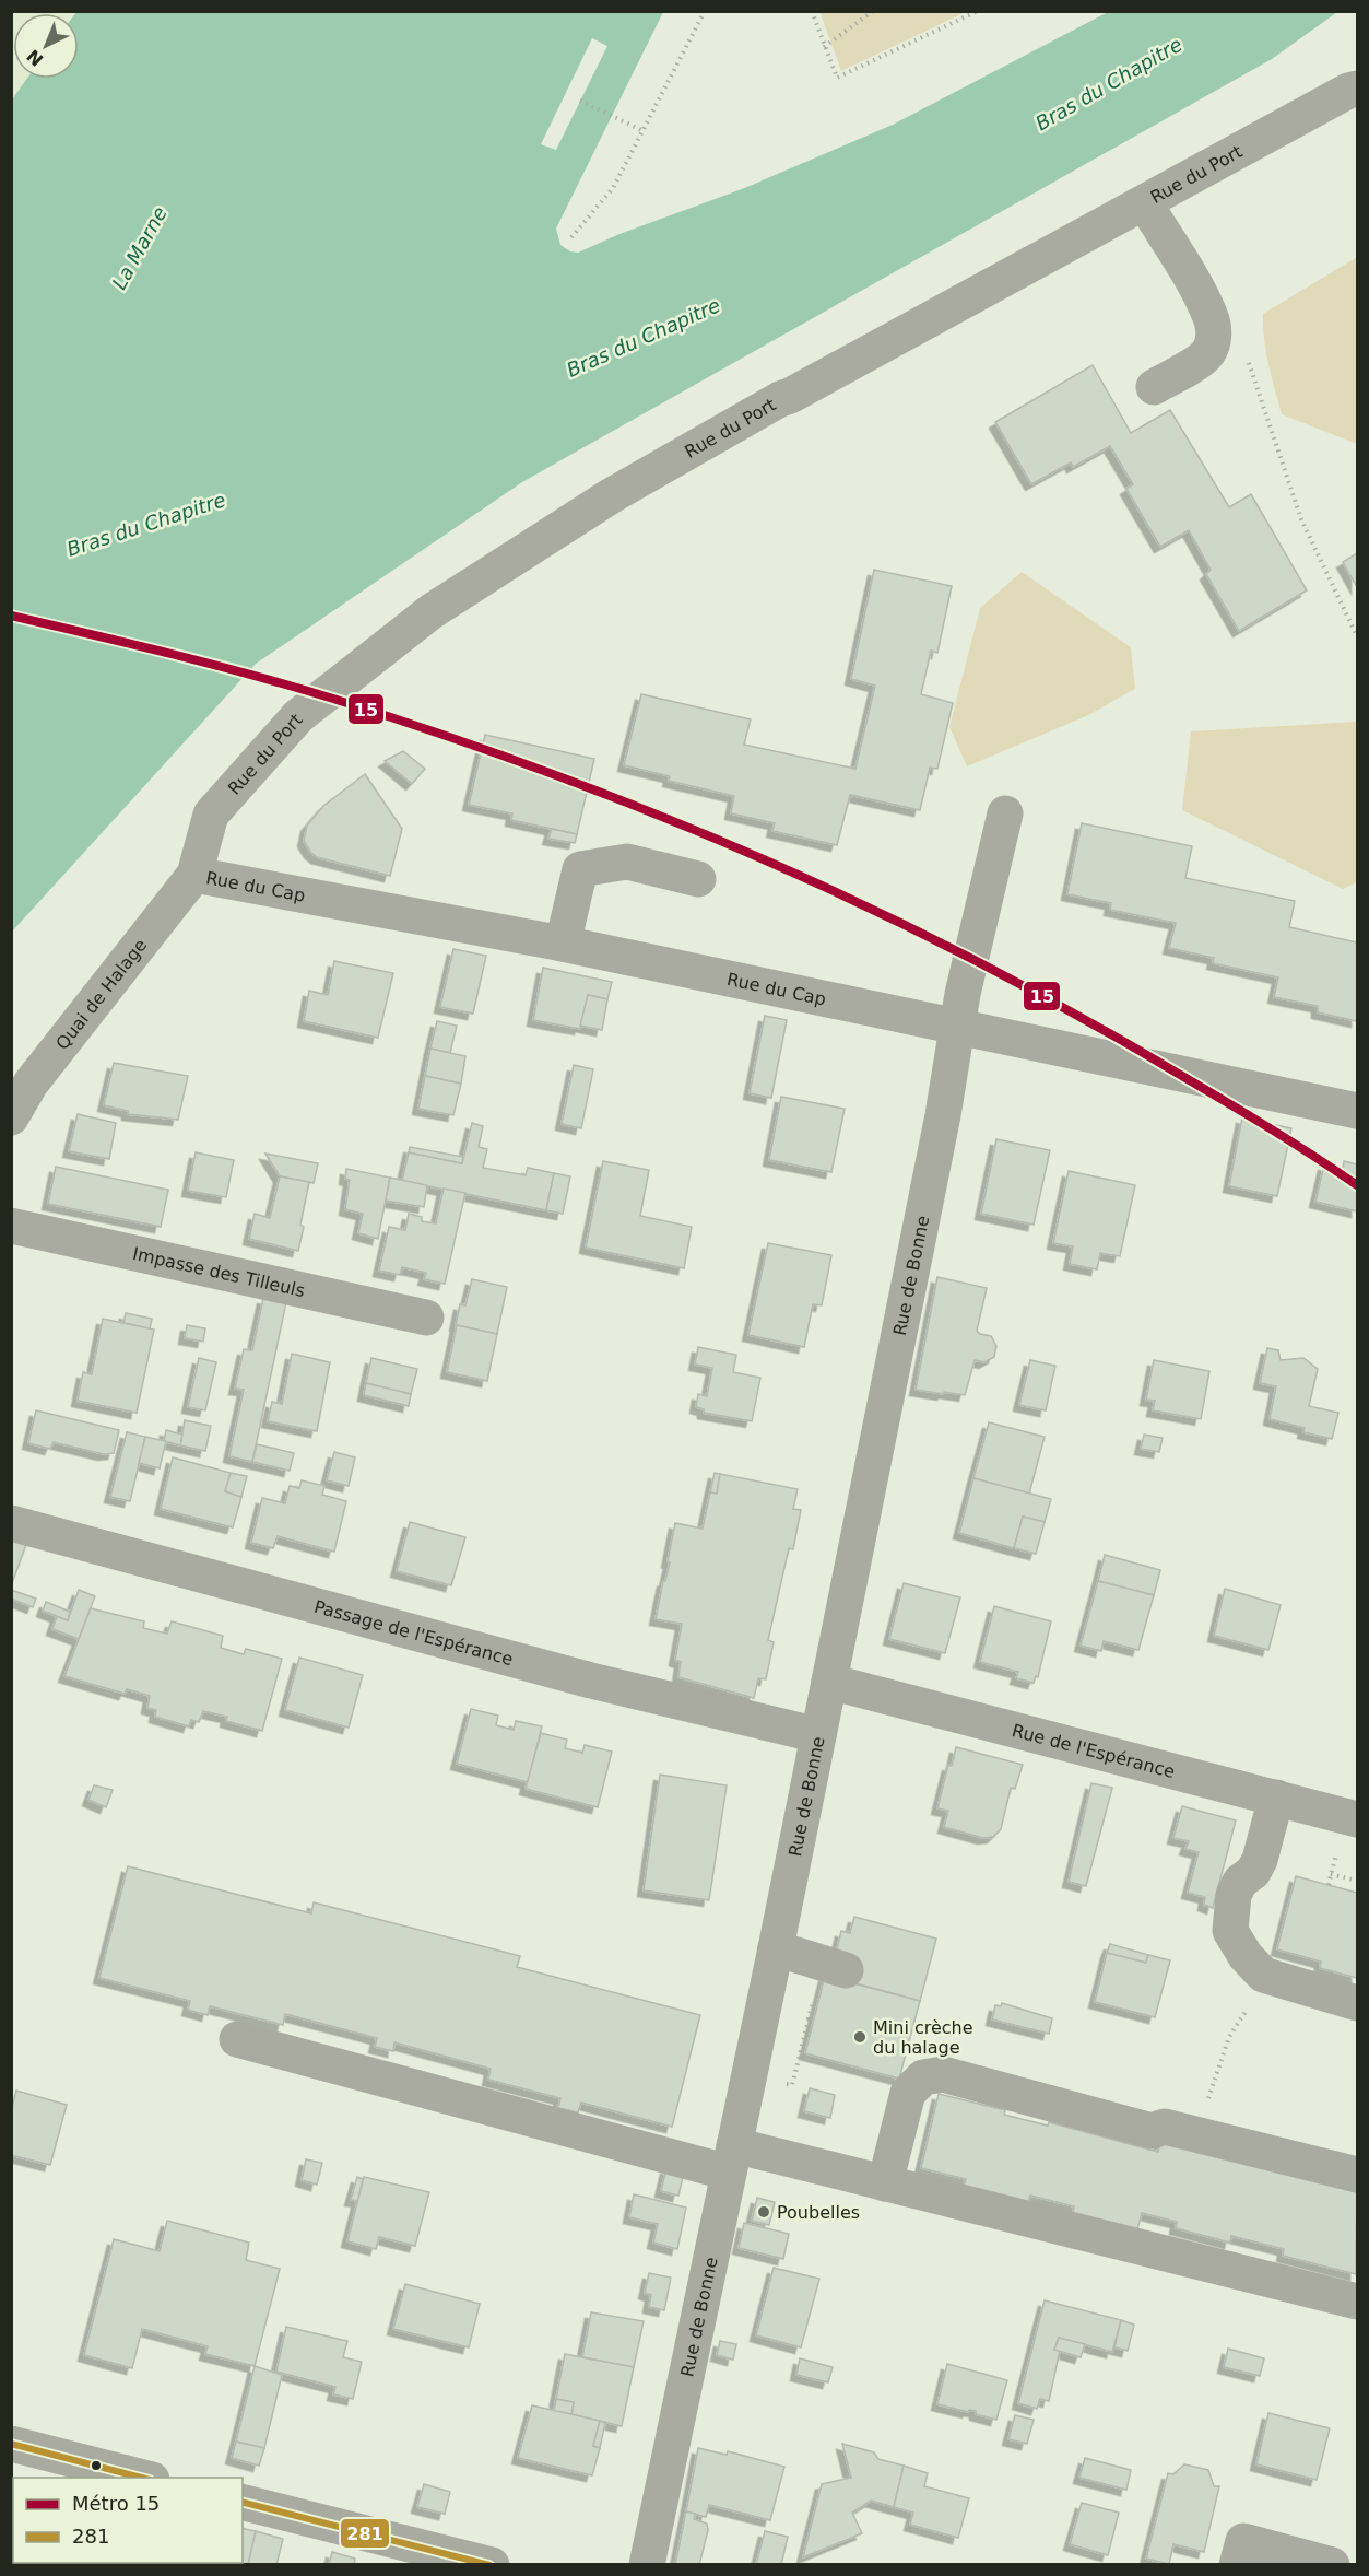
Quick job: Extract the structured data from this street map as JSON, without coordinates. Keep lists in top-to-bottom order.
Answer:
{
  "streets": {
    "street": [
      "Rue du Port",
      "Rue du Cap",
      "Quai de Halage",
      "Impasse des Tilleuls",
      "Rue de Bonne",
      "Passage de l'Espérance",
      "Rue de l'Espérance"
    ]
  },
  "crossings": [
    ["Rue du Port", "Rue du Cap"],
    ["Rue du Port", "Quai de Halage"],
    ["Rue du Cap", "Quai de Halage"],
    ["Rue du Cap", "Rue de Bonne"],
    ["Rue de Bonne", "Passage de l'Espérance"],
    ["Rue de Bonne", "Rue de l'Espérance"]
  ],
  "water": ["Bras du Chapitre", "La Marne"],
  "places": ["Mini crèche du halage", "Poubelles"],
  "lines": ["metro line 15", "transit line 281"],
  "legend": ["Métro 15", "281"],
  "north": "bottom left"
}
